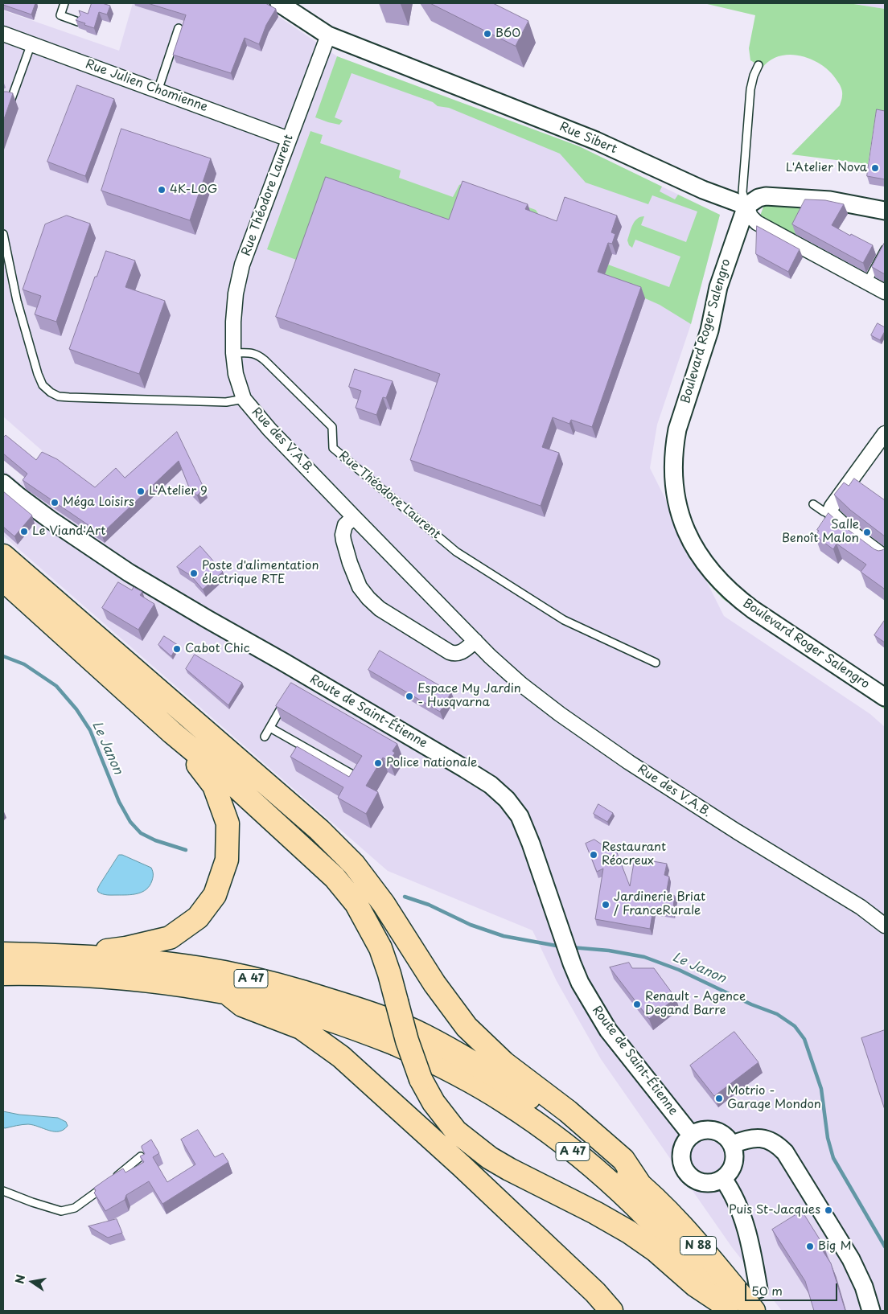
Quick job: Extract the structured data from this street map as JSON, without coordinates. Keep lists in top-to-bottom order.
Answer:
{
  "streets": {
    "highway": ["A 47", "N 88"],
    "street": [
      "Rue Julien Chomienne",
      "Rue Sibert",
      "Rue Théodore Laurent",
      "Boulevard Roger Salengro",
      "Rue des V.A.B.",
      "Route de Saint-Étienne"
    ]
  },
  "crossings": [
    ["Rue Julien Chomienne", "Rue Théodore Laurent"],
    ["Rue Sibert", "Rue Théodore Laurent"],
    ["Rue Sibert", "Boulevard Roger Salengro"],
    ["Rue Théodore Laurent", "Rue des V.A.B."],
    ["A 47", "N 88"]
  ],
  "water": ["Le Janon"],
  "places": [
    "B60",
    "L'Atelier Nova",
    "4K-LOG",
    "L'Atelier 9",
    "Méga Loisirs",
    "Le Viand'Art",
    "Salle Benoît Malon",
    "Poste d'alimentation électrique RTE",
    "Cabot Chic",
    "Espace My Jardin - Husqvarna",
    "Police nationale",
    "Restaurant Réocreux",
    "Jardinerie Briat / FranceRurale",
    "Renault - Agence Degand Barre",
    "Motrio - Garage Mondon",
    "Puis St-Jacques",
    "Big M"
  ],
  "scale_bar": "50 m",
  "north": "left"
}
